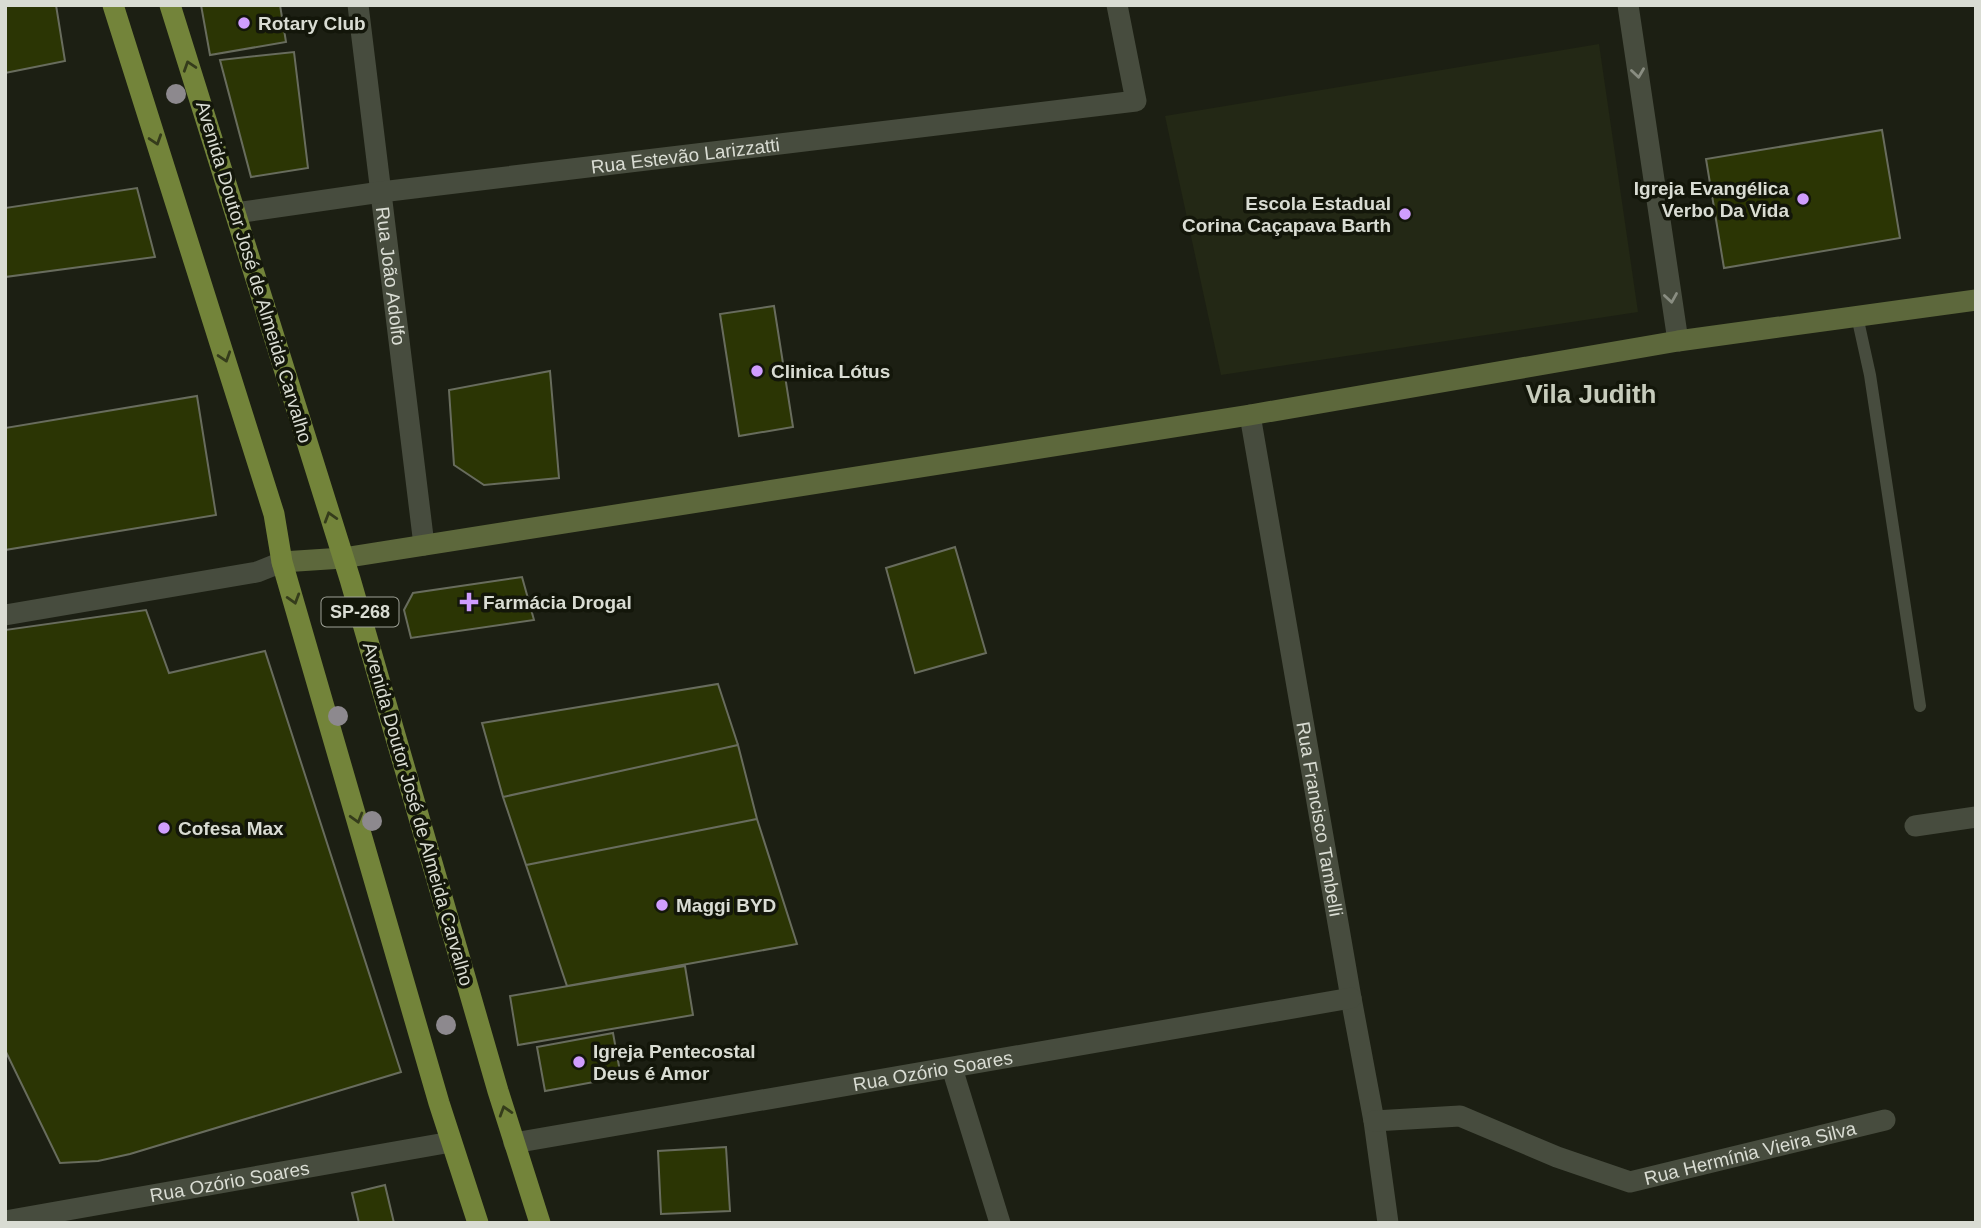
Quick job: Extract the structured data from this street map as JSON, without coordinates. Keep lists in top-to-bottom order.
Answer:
{
  "streets": {
    "main road": ["Avenida Doutor José de Almeida Carvalho", "SP-268"],
    "street": [
      "Rua Estevão Larizzatti",
      "Rua João Adolfo",
      "Rua Francisco Tambelli",
      "Rua Ozório Soares",
      "Rua Hermínia Vieira Silva"
    ]
  },
  "crossings": [
    ["Rua Estevão Larizzatti", "Avenida Doutor José de Almeida Carvalho"],
    ["Rua Estevão Larizzatti", "Rua João Adolfo"],
    ["Avenida Doutor José de Almeida Carvalho", "Rua Ozório Soares"],
    ["SP-268", "Rua Ozório Soares"],
    ["Rua Francisco Tambelli", "Rua Ozório Soares"],
    ["Rua Francisco Tambelli", "Rua Hermínia Vieira Silva"]
  ],
  "districts": ["Vila Judith"],
  "places": {
    "other": [
      "Rotary Club",
      "Igreja Evangélica Verbo Da Vida",
      "Escola Estadual Corina Caçapava Barth",
      "Clinica Lótus",
      "Cofesa Max",
      "Maggi BYD",
      "Igreja Pentecostal Deus é Amor"
    ],
    "health": ["Farmácia Drogal"]
  }
}
